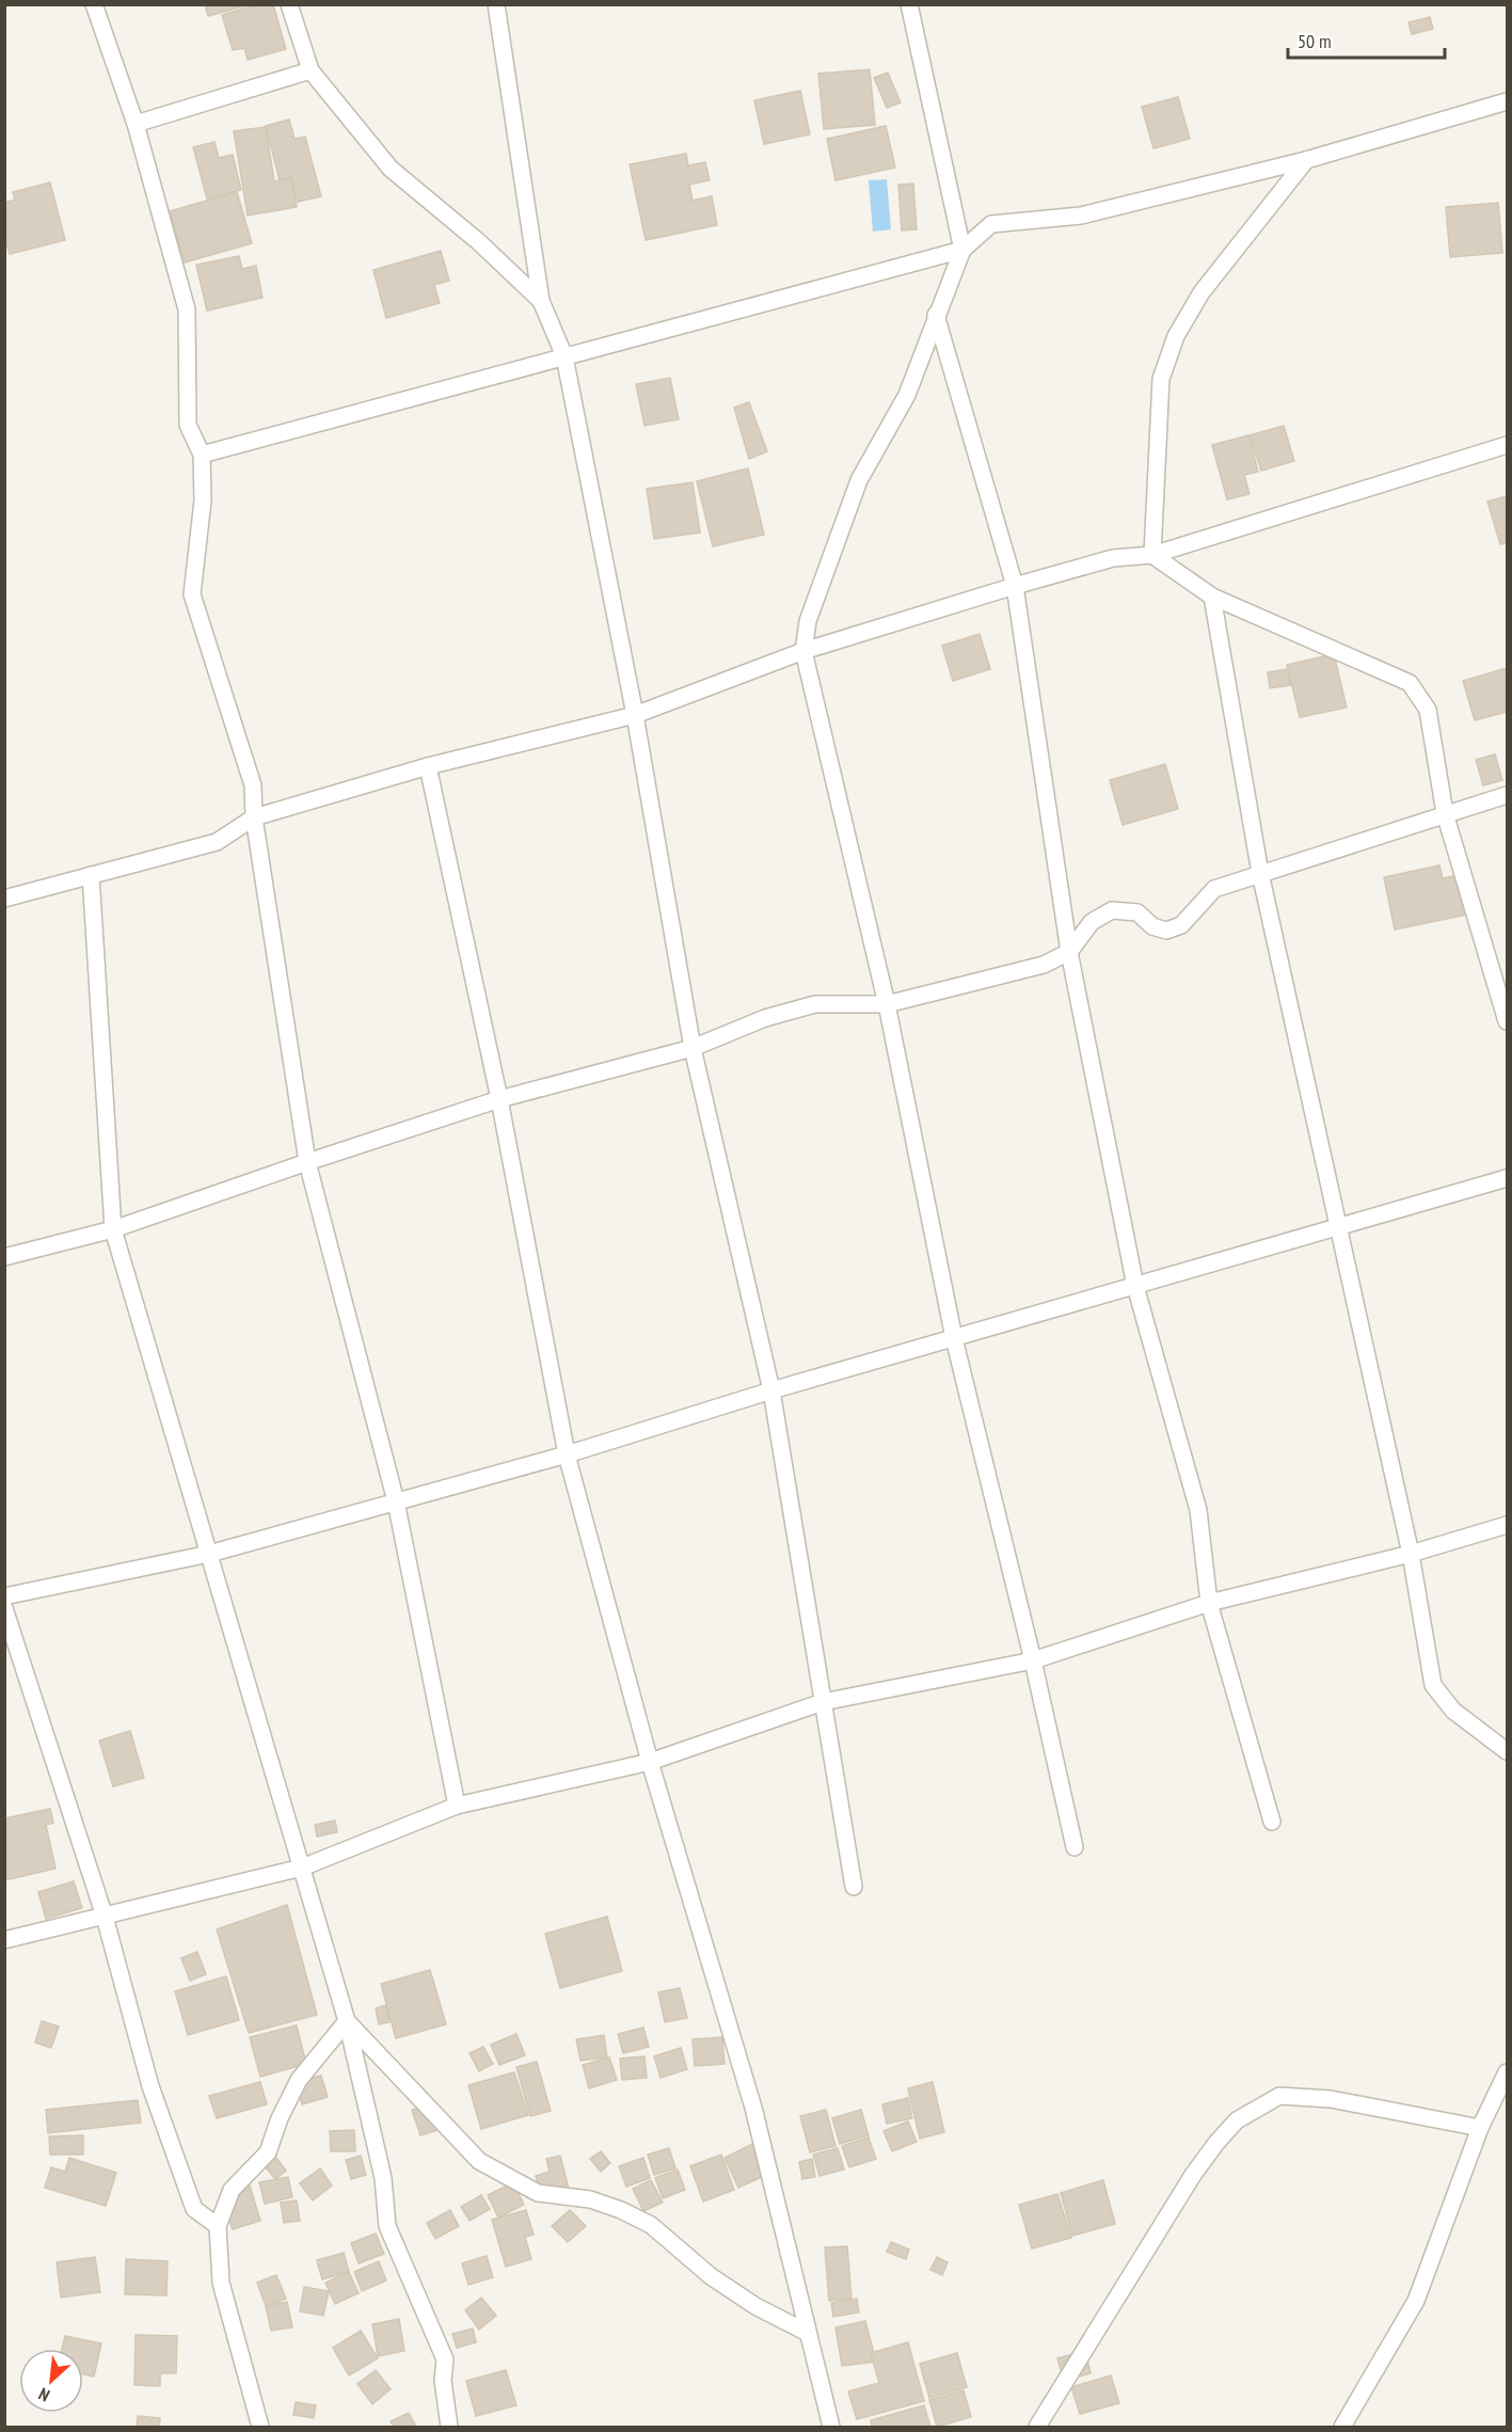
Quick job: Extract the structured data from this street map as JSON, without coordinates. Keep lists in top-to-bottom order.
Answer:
{
  "scale_bar": "50 m",
  "north": "bottom left"
}
